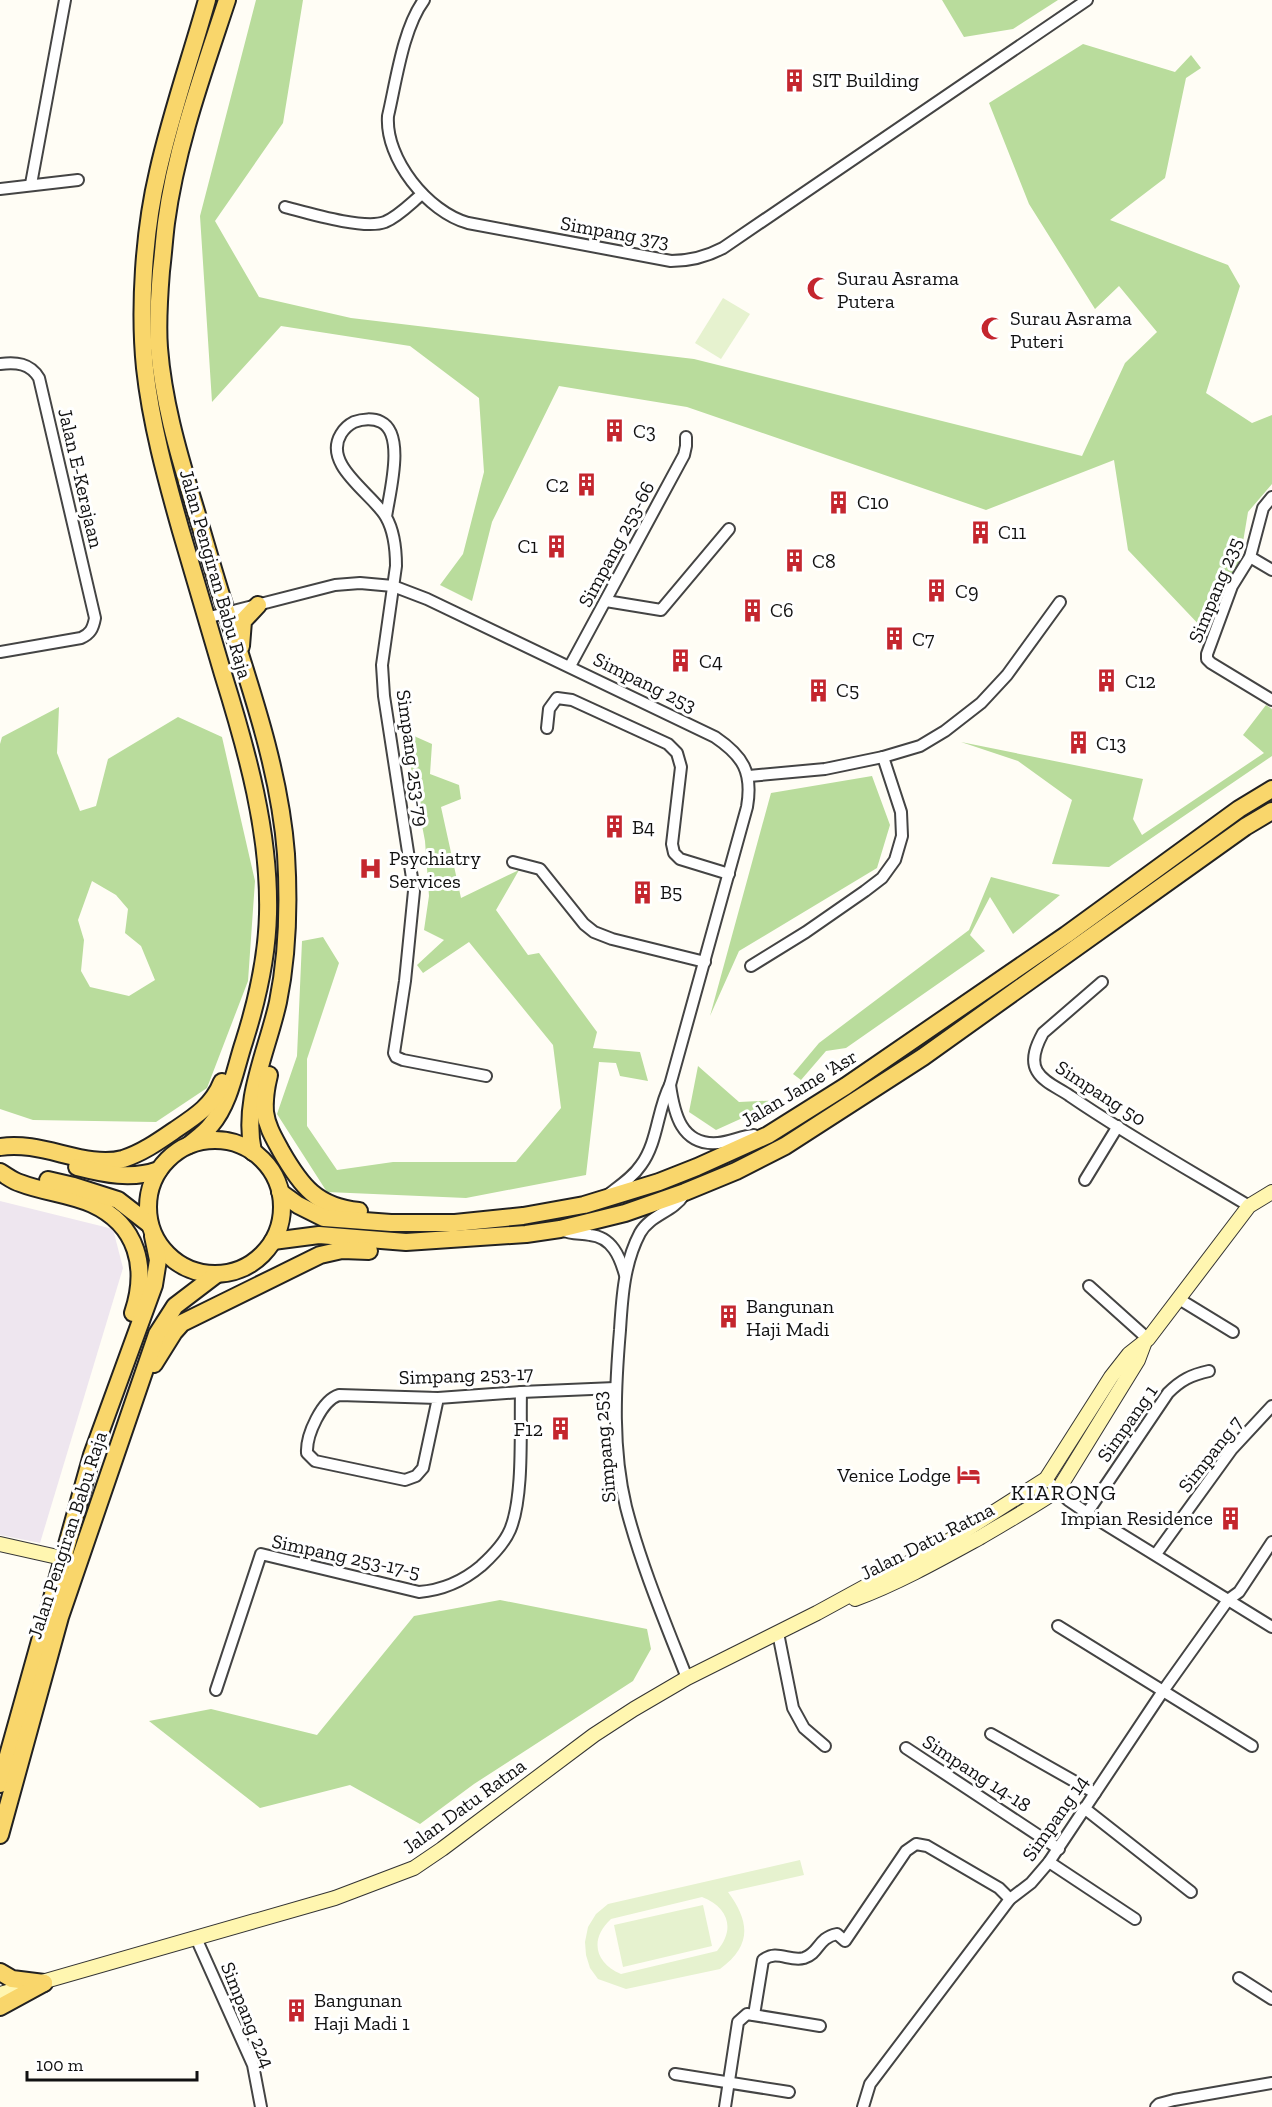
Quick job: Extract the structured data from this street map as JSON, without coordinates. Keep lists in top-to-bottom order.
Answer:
{
  "streets": {
    "main road": ["Jalan Pengiran Babu Raja", "Jalan Jame 'Asr", "Jalan Datu Ratna"],
    "street": [
      "Simpang 373",
      "Jalan E-Kerajaan",
      "Simpang 253-66",
      "Simpang 235",
      "Simpang 253",
      "Simpang 253-79",
      "Simpang 50",
      "Simpang 253-17",
      "Simpang 1",
      "Simpang 7",
      "Simpang 253-17-5",
      "Simpang 14-18",
      "Simpang 14",
      "Simpang 224"
    ]
  },
  "crossings": [
    ["Simpang 253-66", "Simpang 253"],
    ["Jalan Pengiran Babu Raja", "Simpang 253"],
    ["Jalan Pengiran Babu Raja", "Jalan Jame 'Asr"],
    ["Simpang 253", "Simpang 253-79"],
    ["Simpang 253", "Jalan Jame 'Asr"],
    ["Simpang 253", "Simpang 253-17"],
    ["Simpang 253", "Jalan Datu Ratna"],
    ["Simpang 50", "Jalan Datu Ratna"],
    ["Simpang 253-17", "Simpang 253-17-5"],
    ["Jalan Datu Ratna", "Simpang 224"],
    ["Simpang 14-18", "Simpang 14"]
  ],
  "districts": ["KIARONG"],
  "places": {
    "building": [
      "SIT Building",
      "C3",
      "C2",
      "C10",
      "C11",
      "C1",
      "C8",
      "C9",
      "C6",
      "C7",
      "C4",
      "C12",
      "C5",
      "C13",
      "B4",
      "B5",
      "Bangunan Haji Madi",
      "F12",
      "Impian Residence",
      "Bangunan Haji Madi 1"
    ],
    "mosque": ["Surau Asrama Putera", "Surau Asrama Puteri"],
    "hospital": ["Psychiatry Services"],
    "hotel": ["Venice Lodge"]
  },
  "scale_bar": "100 m"
}
